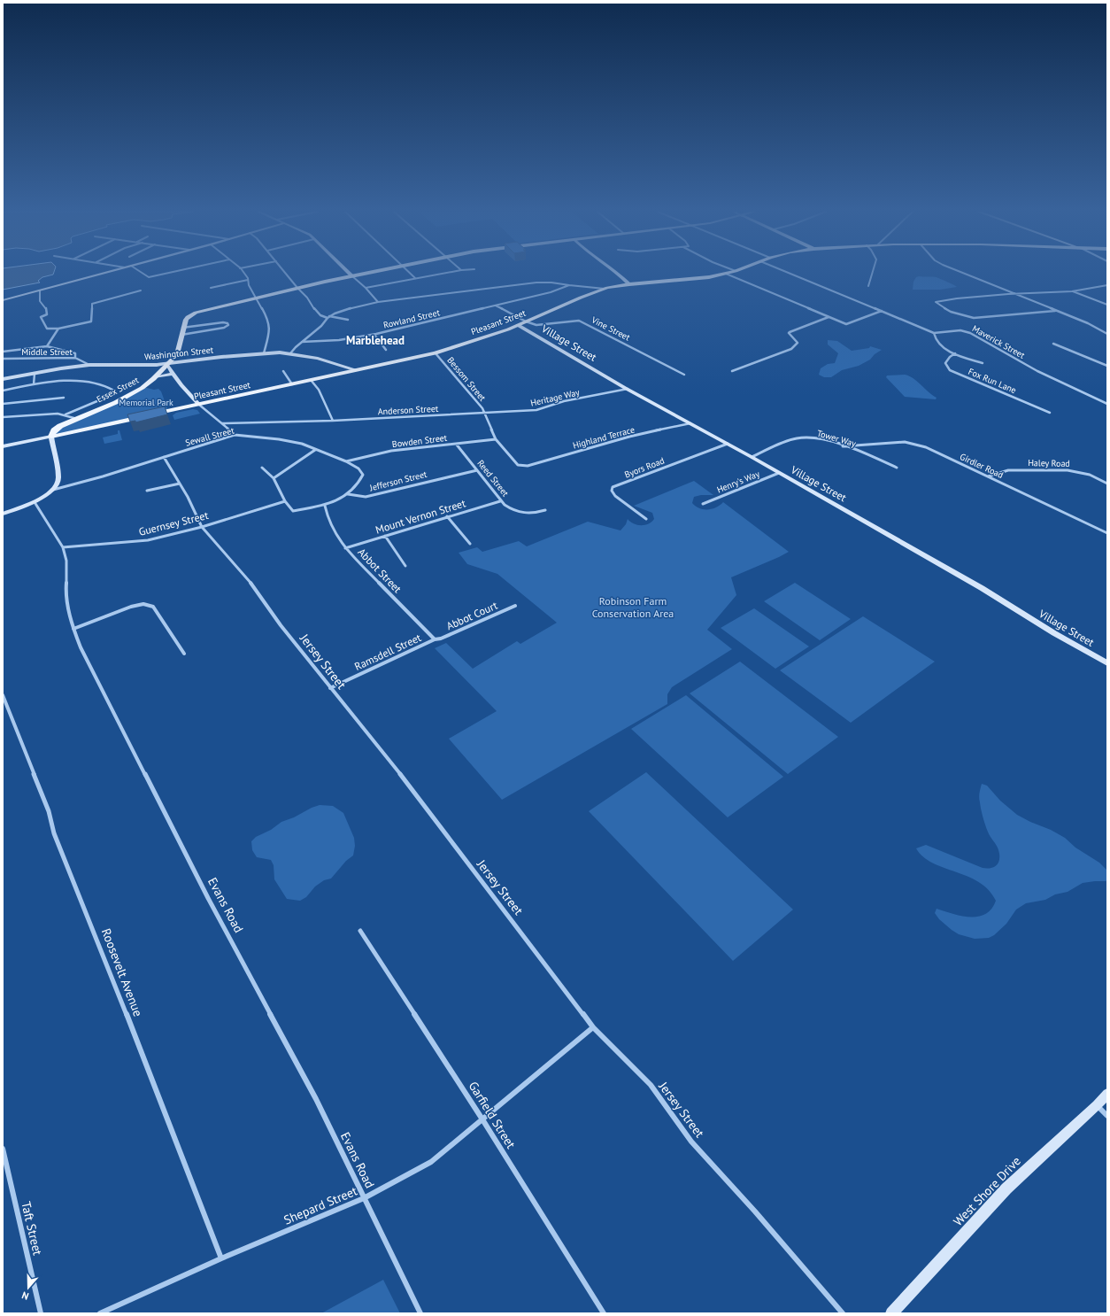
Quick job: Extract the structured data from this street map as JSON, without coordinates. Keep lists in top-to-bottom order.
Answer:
{
  "streets": {
    "main road": [
      "Pleasant Street",
      "Village Street",
      "Washington Street",
      "Essex Street",
      "West Shore Drive"
    ],
    "street": [
      "Rowland Street",
      "Vine Street",
      "Maverick Street",
      "Middle Street",
      "Bessom Street",
      "Fox Run Lane",
      "Heritage Way",
      "Anderson Street",
      "Sewall Street",
      "Highland Terrace",
      "Tower Way",
      "Bowden Street",
      "Haley Road",
      "Girdler Road",
      "Byors Road",
      "Reed Street",
      "Jefferson Street",
      "Henry's Way",
      "Mount Vernon Street",
      "Guernsey Street",
      "Abbot Street",
      "Abbot Court",
      "Ramsdell Street",
      "Jersey Street",
      "Evans Road",
      "Roosevelt Avenue",
      "Garfield Street",
      "Shepard Street",
      "Taft Street"
    ]
  },
  "crossings": [
    ["Rowland Street", "Pleasant Street"],
    ["Rowland Street", "Vine Street"],
    ["Pleasant Street", "Vine Street"],
    ["Pleasant Street", "Village Street"],
    ["Pleasant Street", "Washington Street"],
    ["Pleasant Street", "Bessom Street"],
    ["Pleasant Street", "Essex Street"],
    ["Village Street", "Heritage Way"],
    ["Village Street", "Highland Terrace"],
    ["Village Street", "Tower Way"],
    ["Village Street", "Byors Road"],
    ["Village Street", "Henry's Way"],
    ["Middle Street", "Washington Street"],
    ["Washington Street", "Essex Street"],
    ["Bessom Street", "Heritage Way"],
    ["Bessom Street", "Anderson Street"],
    ["Bessom Street", "Highland Terrace"],
    ["Bessom Street", "Bowden Street"],
    ["Heritage Way", "Anderson Street"],
    ["Sewall Street", "Bowden Street"],
    ["Sewall Street", "Jefferson Street"],
    ["Sewall Street", "Jersey Street"],
    ["Tower Way", "Girdler Road"],
    ["Bowden Street", "Reed Street"],
    ["Haley Road", "Girdler Road"],
    ["Reed Street", "Jefferson Street"],
    ["Reed Street", "Mount Vernon Street"],
    ["Mount Vernon Street", "Abbot Street"],
    ["Guernsey Street", "Jersey Street"],
    ["Guernsey Street", "Evans Road"],
    ["Abbot Street", "Abbot Court"],
    ["Abbot Street", "Ramsdell Street"],
    ["Abbot Court", "Ramsdell Street"],
    ["Ramsdell Street", "Jersey Street"],
    ["Jersey Street", "Shepard Street"],
    ["Evans Road", "Shepard Street"],
    ["Roosevelt Avenue", "Shepard Street"],
    ["Garfield Street", "Shepard Street"]
  ],
  "districts": ["Marblehead"],
  "parks": ["Memorial Park", "Robinson Farm Conservation Area"],
  "north": "bottom"
}
